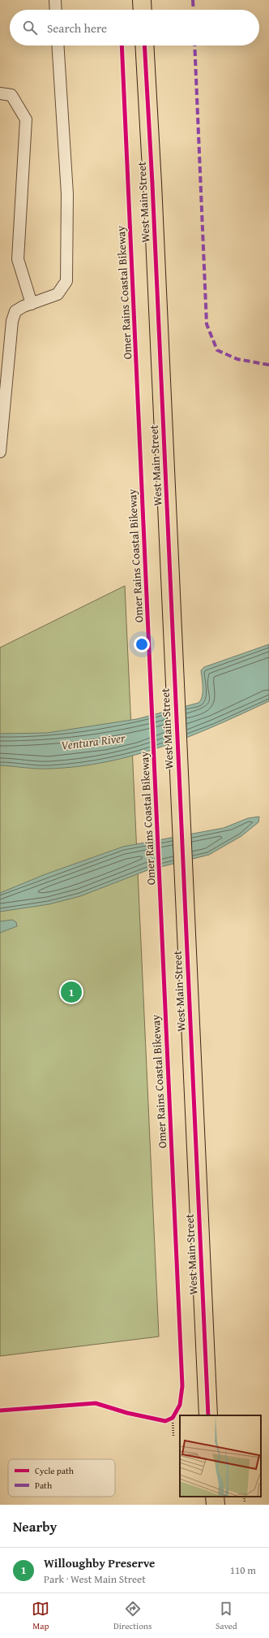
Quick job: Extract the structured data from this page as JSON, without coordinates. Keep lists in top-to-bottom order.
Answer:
{
  "streets": {
    "main road": ["West Main Street"],
    "cycle path": ["Omer Rains Coastal Bikeway"]
  },
  "water": ["Ventura River"],
  "legend": ["Cycle path", "Path"],
  "page": {
    "search": "Search here",
    "pins": "1",
    "heading": "Nearby",
    "list": [
      {
        "mark": "1",
        "name": "Willoughby Preserve",
        "note": "Park · West Main Street",
        "value": "110 m"
      }
    ],
    "nav": ["Map", "Directions", "Saved"]
  }
}
